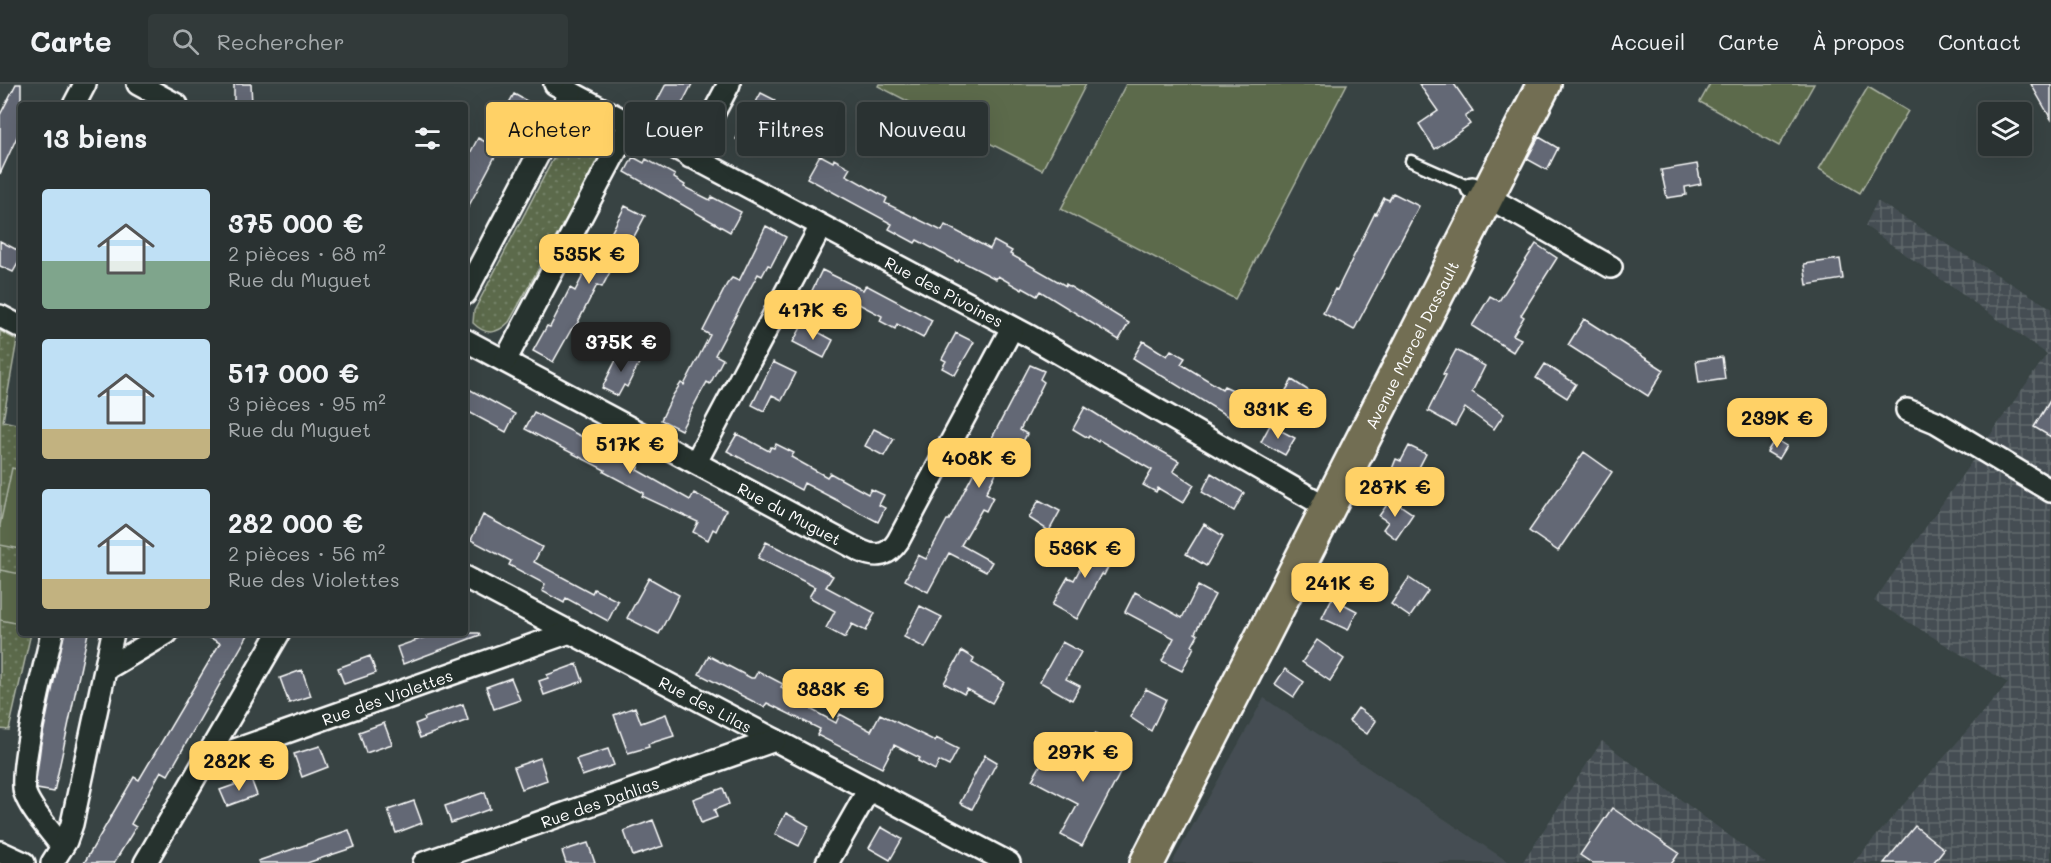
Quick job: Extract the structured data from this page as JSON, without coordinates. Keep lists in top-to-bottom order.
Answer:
{
  "streets": {
    "main road": ["Avenue Marcel Dassault"],
    "street": [
      "Rue des Pivoines",
      "Rue du Muguet",
      "Rue des Violettes",
      "Rue des Lilas",
      "Rue des Dahlias"
    ]
  },
  "crossings": [
    ["Rue des Pivoines", "Avenue Marcel Dassault"],
    ["Rue des Pivoines", "Rue du Muguet"],
    ["Rue des Violettes", "Rue des Lilas"],
    ["Rue des Lilas", "Rue des Dahlias"]
  ],
  "page": {
    "header": "Carte",
    "search": "Rechercher",
    "nav": [
      "Accueil",
      "Carte",
      "À propos",
      "Contact"
    ],
    "chip": [
      "Acheter",
      "Louer",
      "Filtres",
      "Nouveau"
    ],
    "heading": "13 biens",
    "list": [
      {
        "name": "375 000 €",
        "note": "2 pièces · 68 m² · Rue du Muguet"
      },
      {
        "name": "517 000 €",
        "note": "3 pièces · 95 m² · Rue du Muguet"
      },
      {
        "name": "282 000 €",
        "note": "2 pièces · 56 m² · Rue des Violettes"
      }
    ],
    "price": [
      "535K €",
      "417K €",
      "375K €",
      "331K €",
      "239K €",
      "517K €",
      "408K €",
      "287K €",
      "536K €",
      "241K €",
      "383K €",
      "297K €",
      "282K €"
    ]
  }
}
